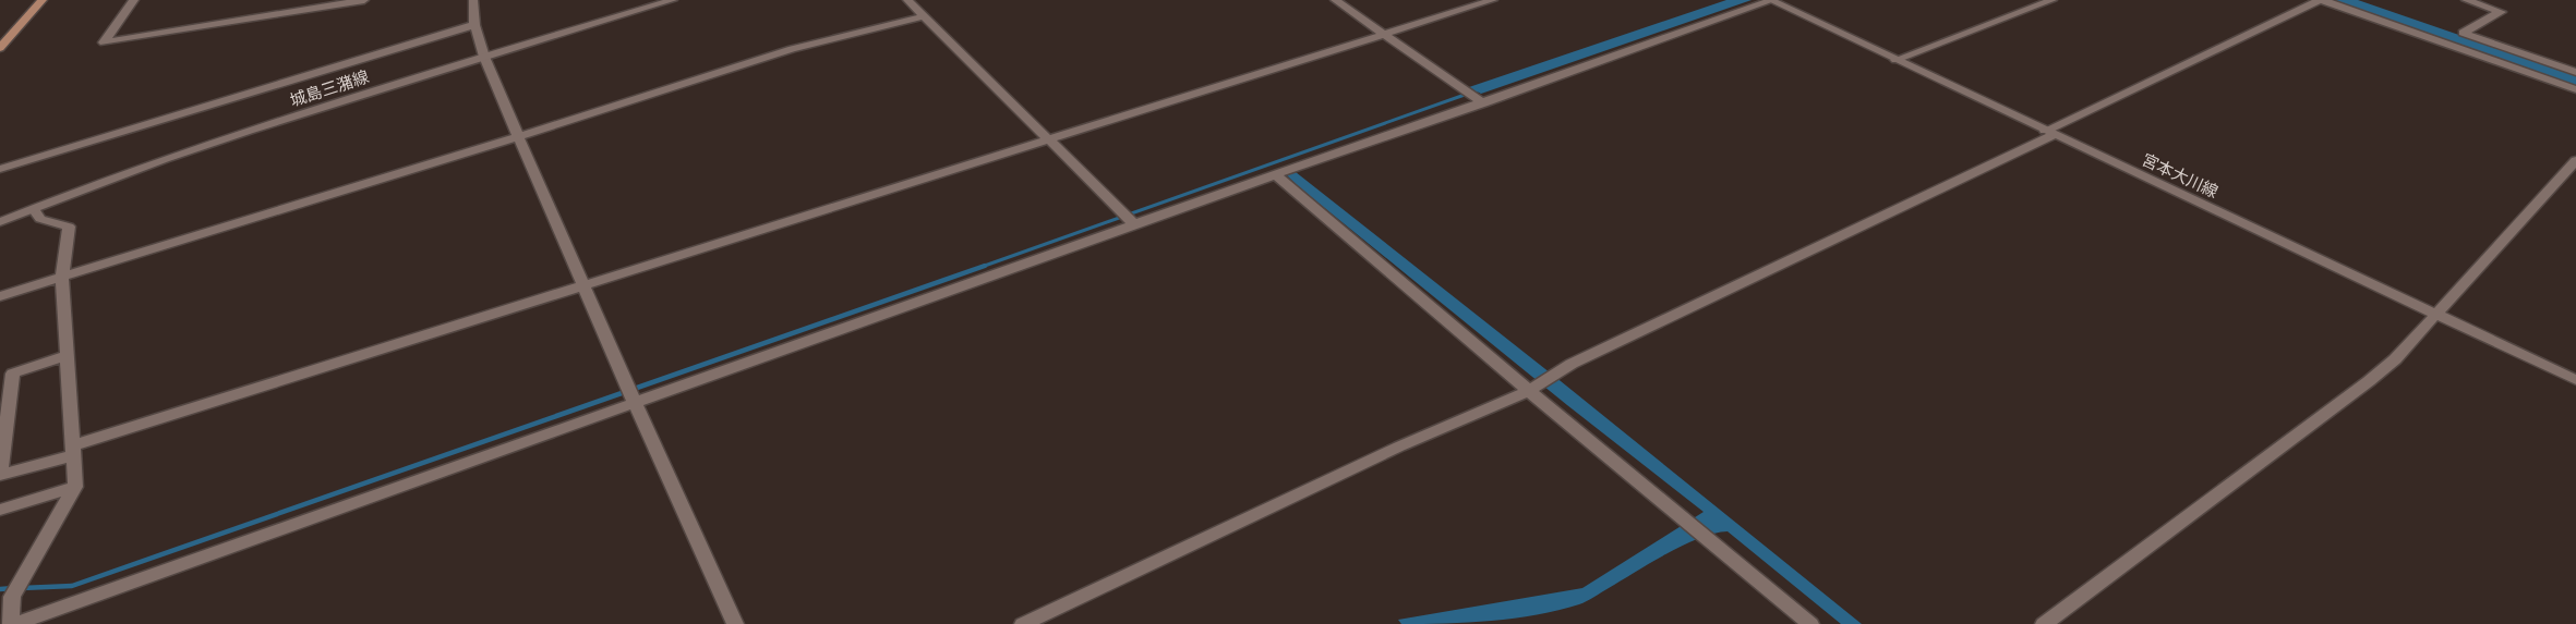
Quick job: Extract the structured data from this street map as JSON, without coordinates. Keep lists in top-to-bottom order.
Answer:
{
  "streets": {
    "street": ["城島三潴線", "宮本大川線"]
  }
}
